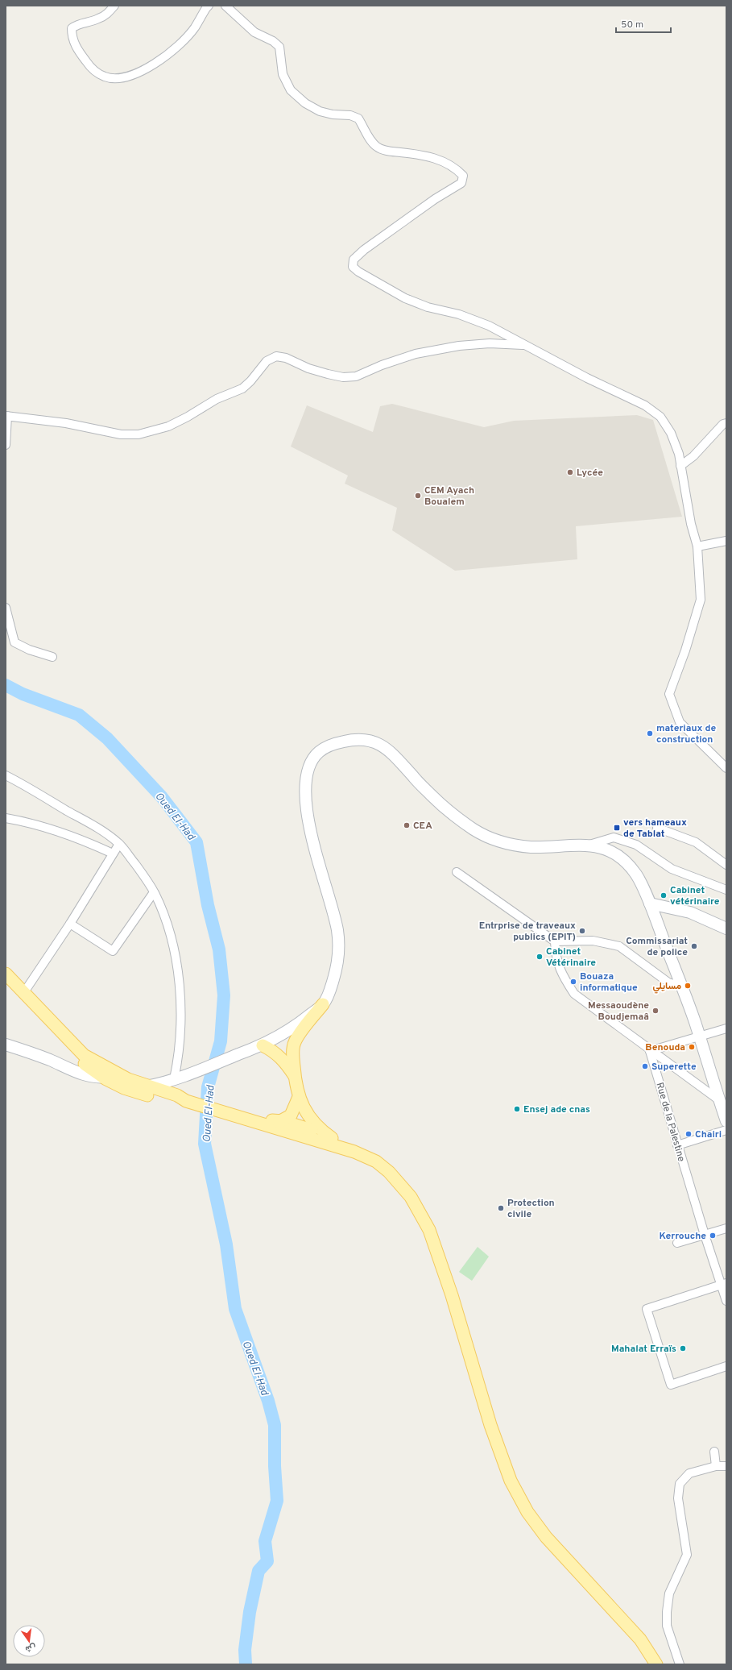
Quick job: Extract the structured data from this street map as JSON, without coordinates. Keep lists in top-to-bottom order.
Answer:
{
  "streets": {
    "street": ["Rue de la Palestine"]
  },
  "water": ["Oued El-Had"],
  "places": {
    "other": [
      "Lycée",
      "CEM Ayach Boualem",
      "materiaux de construction",
      "CEA",
      "Cabinet vétérinaire",
      "Entrprise de traveaux publics (EPIT)",
      "Commissariat de police",
      "Cabinet Vétérinaire",
      "Bouaza informatique",
      "مسايلي",
      "Messaoudène Boudjemaâ",
      "Benouda",
      "Superette",
      "Ensej ade cnas",
      "Chairi",
      "Protection civile",
      "Kerrouche",
      "Mahalat Erraïs"
    ],
    "transit": ["vers hameaux de Tablat"]
  },
  "scale_bar": "50 m",
  "north": "bottom"
}
